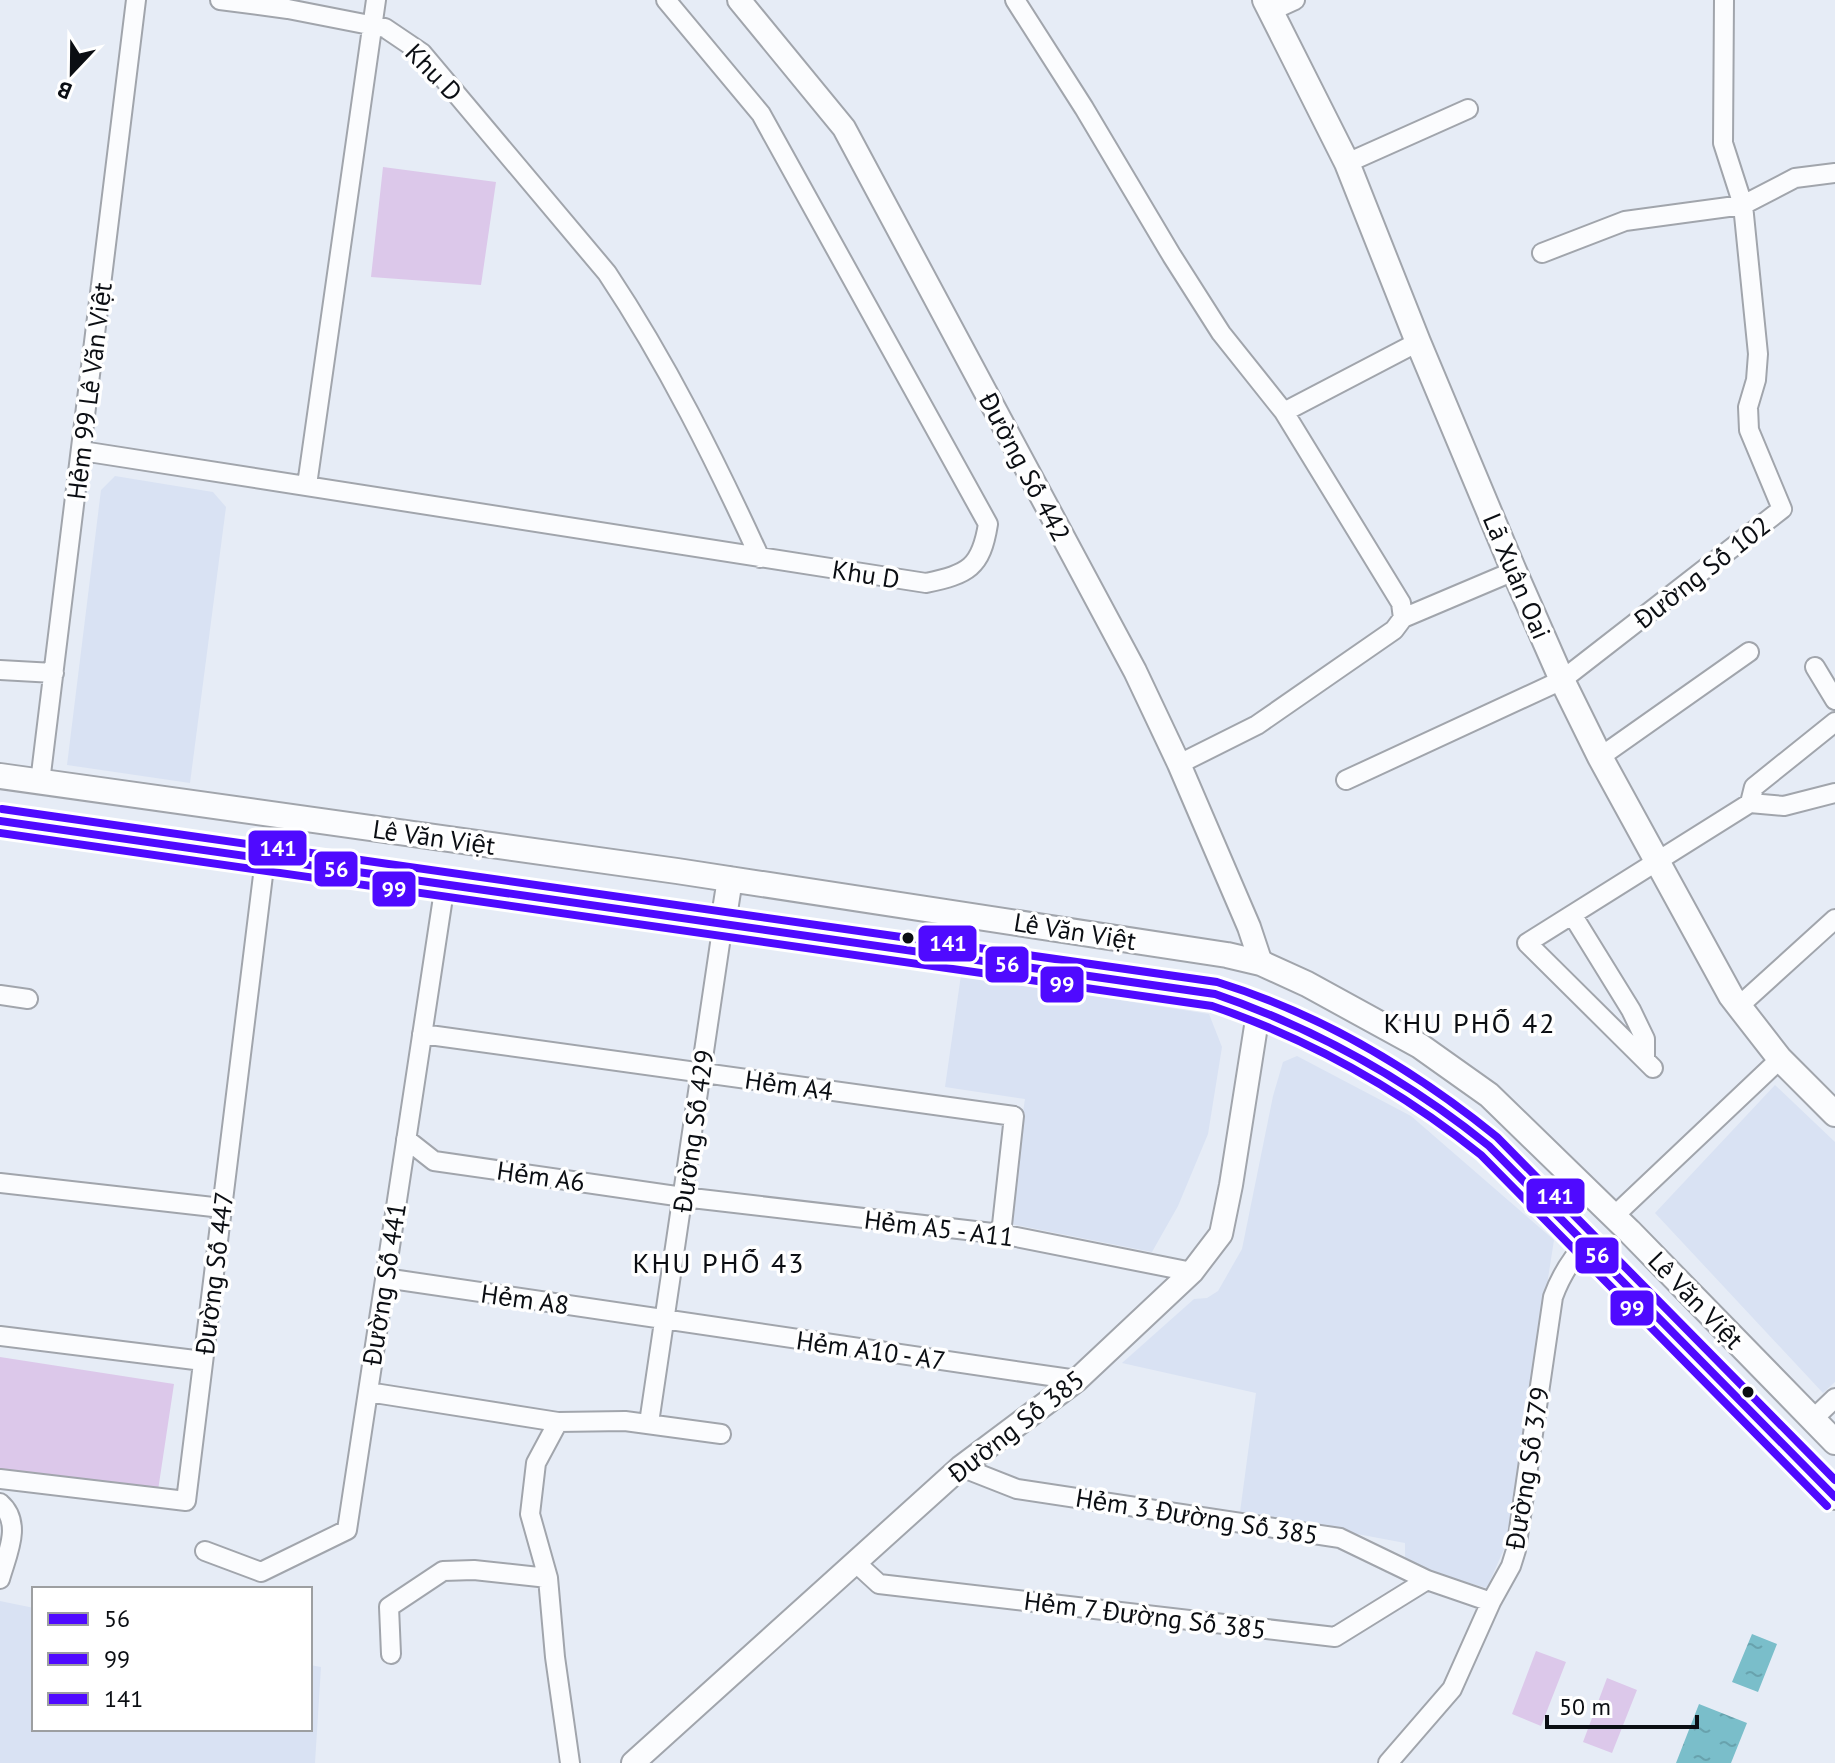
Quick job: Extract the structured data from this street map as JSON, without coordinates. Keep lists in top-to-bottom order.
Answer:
{
  "streets": {
    "main road": ["Lã Xuân Oai", "Lê Văn Việt"],
    "street": [
      "Khu D",
      "Hẻm 99 Lê Văn Việt",
      "Đường Số 442",
      "Đường Số 102",
      "Hẻm A4",
      "Đường Số 429",
      "Hẻm A6",
      "Hẻm A5 - A11",
      "Đường Số 447",
      "Đường Số 441",
      "Hẻm A8",
      "Hẻm A10 - A7",
      "Đường Số 385",
      "Đường Số 379",
      "Hẻm 3 Đường Số 385",
      "Hẻm 7 Đường Số 385"
    ]
  },
  "crossings": [
    ["Hẻm 99 Lê Văn Việt", "Lê Văn Việt"],
    ["Đường Số 442", "Lê Văn Việt"],
    ["Đường Số 102", "Lã Xuân Oai"],
    ["Lê Văn Việt", "Đường Số 429"],
    ["Lê Văn Việt", "Đường Số 447"],
    ["Lê Văn Việt", "Đường Số 441"],
    ["Lê Văn Việt", "Đường Số 385"],
    ["Lê Văn Việt", "Đường Số 379"],
    ["Hẻm A4", "Đường Số 429"],
    ["Hẻm A4", "Hẻm A5 - A11"],
    ["Hẻm A4", "Đường Số 441"],
    ["Đường Số 429", "Hẻm A6"],
    ["Đường Số 429", "Hẻm A5 - A11"],
    ["Đường Số 429", "Hẻm A8"],
    ["Đường Số 429", "Hẻm A10 - A7"],
    ["Hẻm A6", "Hẻm A5 - A11"],
    ["Hẻm A6", "Đường Số 441"],
    ["Hẻm A5 - A11", "Đường Số 385"],
    ["Đường Số 441", "Hẻm A8"],
    ["Hẻm A8", "Hẻm A10 - A7"],
    ["Hẻm A10 - A7", "Đường Số 385"],
    ["Đường Số 385", "Hẻm 3 Đường Số 385"],
    ["Đường Số 385", "Hẻm 7 Đường Số 385"],
    ["Đường Số 379", "Hẻm 3 Đường Số 385"],
    ["Hẻm 3 Đường Số 385", "Hẻm 7 Đường Số 385"]
  ],
  "districts": ["KHU PHỐ 42", "KHU PHỐ 43"],
  "lines": ["transit line 141", "transit line 56", "transit line 99"],
  "legend": ["56", "99", "141"],
  "scale_bar": "50 m",
  "north": "bottom"
}
